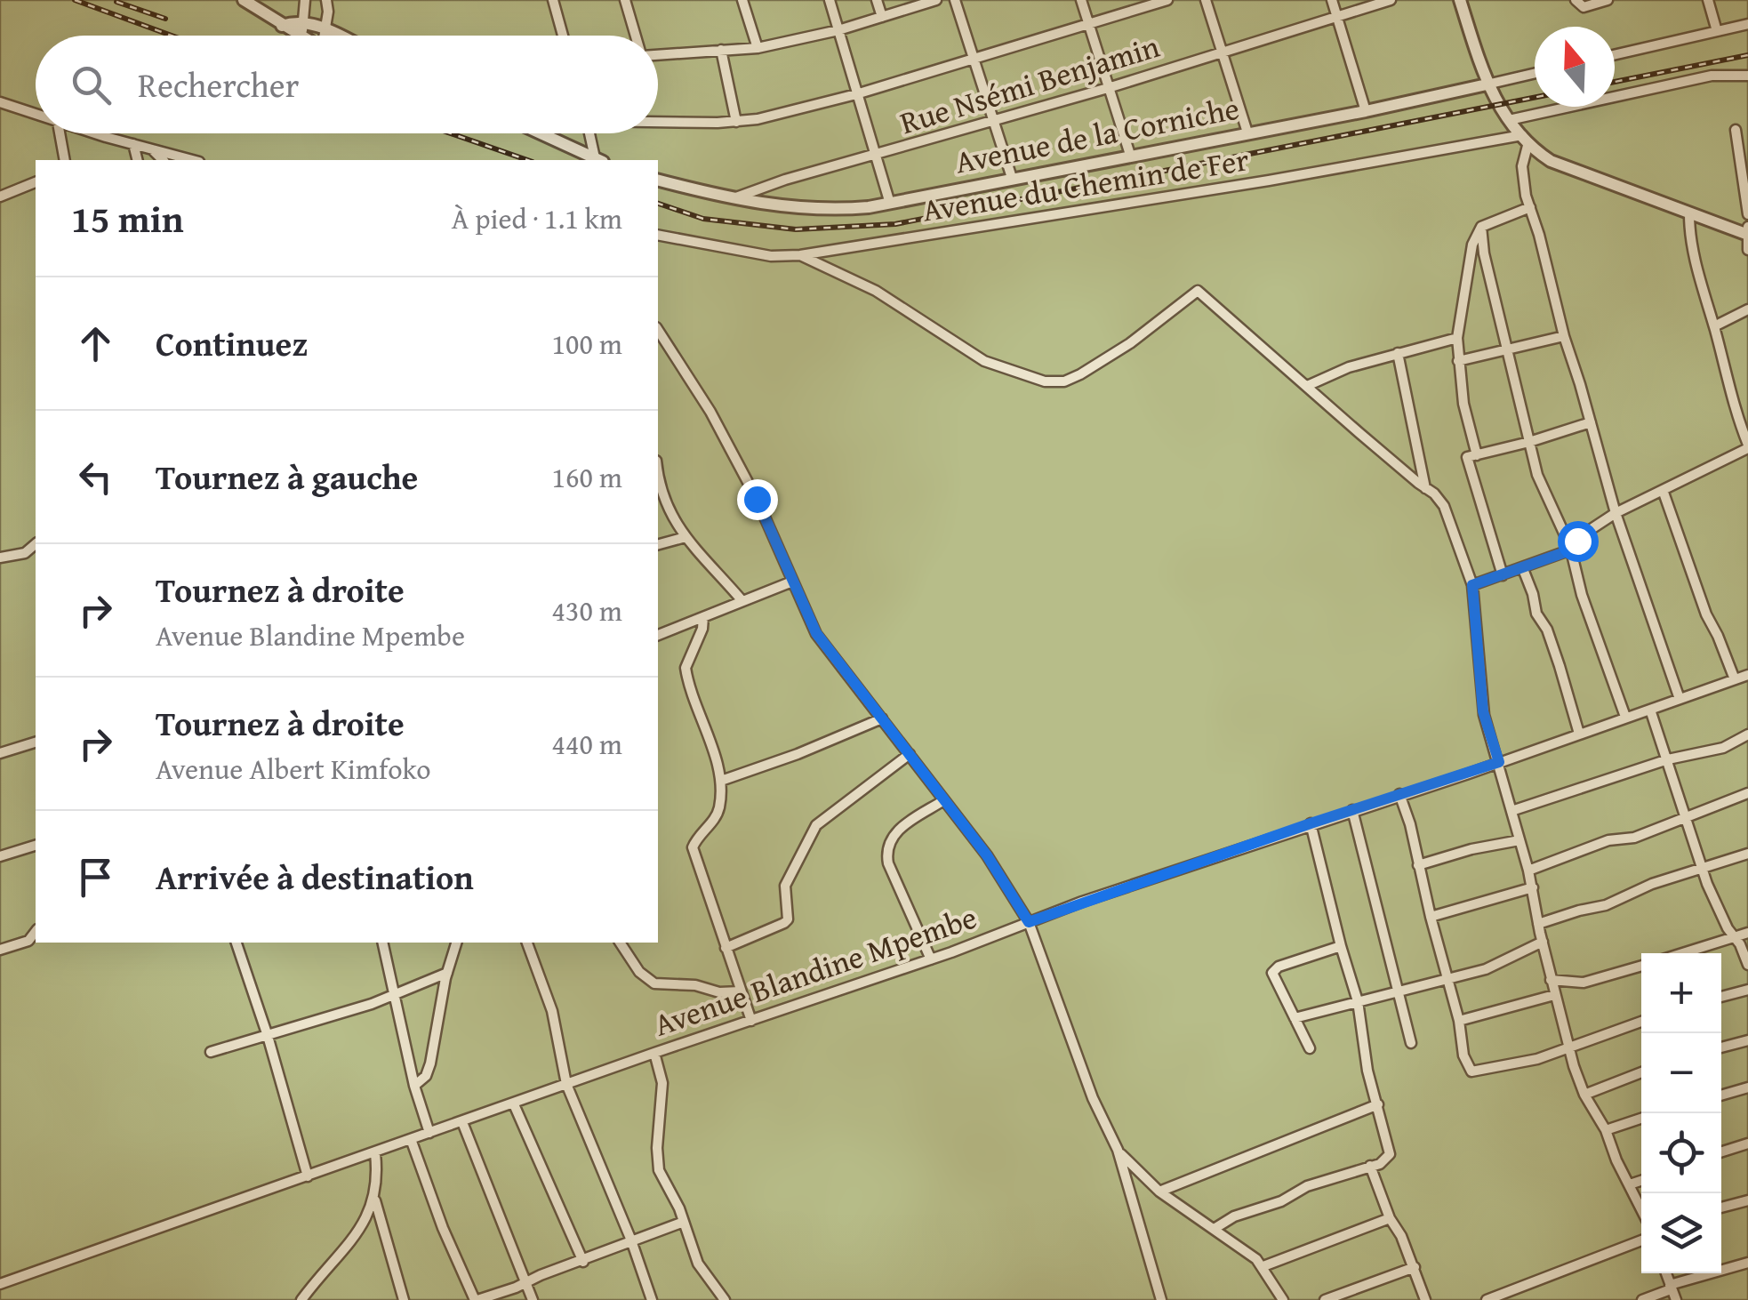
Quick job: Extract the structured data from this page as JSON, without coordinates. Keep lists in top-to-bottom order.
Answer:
{
  "streets": {
    "street": [
      "Rue Nsémi Benjamin",
      "Avenue de la Corniche",
      "Avenue du Chemin de Fer",
      "Avenue Blandine Mpembe"
    ]
  },
  "crossings": [
    ["Rue Nsémi Benjamin", "Avenue de la Corniche"]
  ],
  "north": "top",
  "page": {
    "search": "Rechercher",
    "heading": ["15 min", "À pied · 1.1 km"],
    "list": [
      ["Continuez", "100 m"],
      ["Tournez à gauche", "160 m"],
      ["Tournez à droite", "Avenue Blandine Mpembe", "430 m"],
      ["Tournez à droite", "Avenue Albert Kimfoko", "440 m"],
      "Arrivée à destination"
    ],
    "map_buttons": ["+", "−"]
  }
}
